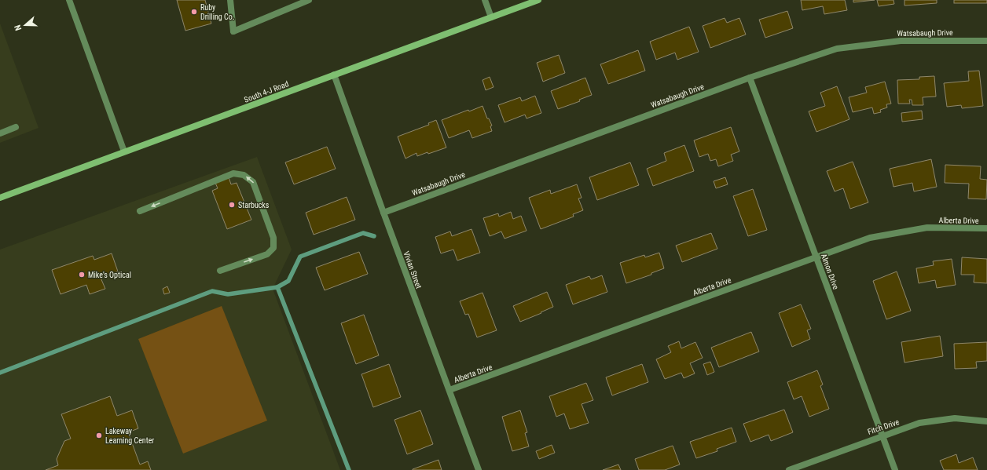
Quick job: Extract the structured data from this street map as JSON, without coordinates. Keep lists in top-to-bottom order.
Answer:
{
  "streets": {
    "main road": ["South 4-J Road"],
    "street": [
      "Watsabaugh Drive",
      "Alberta Drive",
      "Vivian Street",
      "Almon Drive",
      "Fitch Drive"
    ]
  },
  "crossings": [
    ["Watsabaugh Drive", "Vivian Street"],
    ["Watsabaugh Drive", "Almon Drive"],
    ["South 4-J Road", "Vivian Street"],
    ["Alberta Drive", "Vivian Street"],
    ["Alberta Drive", "Almon Drive"],
    ["Almon Drive", "Fitch Drive"]
  ],
  "places": [
    "Ruby Drilling Co.",
    "Starbucks",
    "Mike's Optical",
    "Lakeway Learning Center"
  ],
  "north": "left"
}
